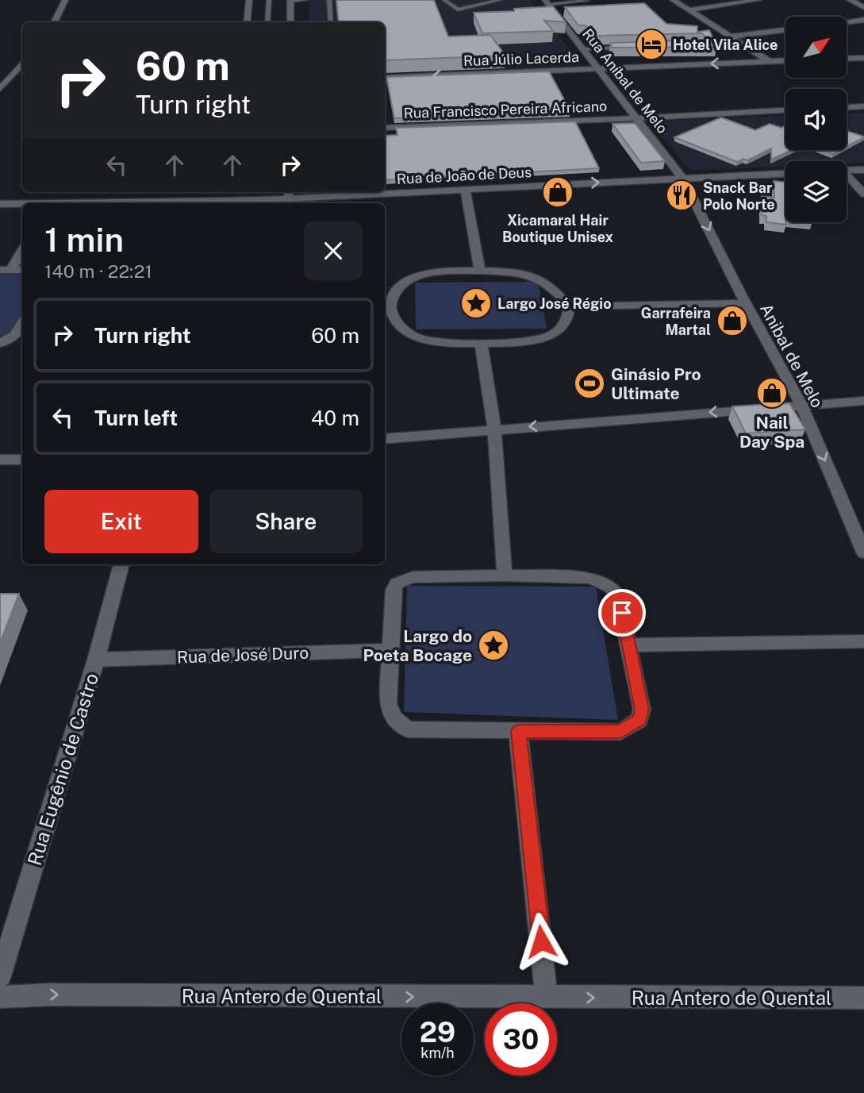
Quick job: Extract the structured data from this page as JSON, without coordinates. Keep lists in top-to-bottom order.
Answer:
{
  "streets": {
    "street": [
      "Rua Júlio Lacerda",
      "Rua Aníbal de Melo",
      "Rua Francisco Pereira Africano",
      "Rua de João de Deus",
      "Anibal de Melo",
      "Rua de José Duro",
      "Rua Eugênio de Castro",
      "Rua Antero de Quental"
    ]
  },
  "crossings": [
    ["Rua Júlio Lacerda", "Rua Aníbal de Melo"],
    ["Rua Aníbal de Melo", "Rua Francisco Pereira Africano"],
    ["Rua Aníbal de Melo", "Rua de João de Deus"],
    ["Rua Aníbal de Melo", "Anibal de Melo"],
    ["Rua de João de Deus", "Anibal de Melo"],
    ["Rua de José Duro", "Rua Eugênio de Castro"]
  ],
  "one_way": ["Rua Júlio Lacerda", "Anibal de Melo", "Rua Antero de Quental"],
  "places": {
    "hotel": ["Hotel Vila Alice"],
    "shop": ["Xicamaral Hair Boutique Unisex", "Garrafeira Martal", "Nail Day Spa"],
    "restaurant": ["Snack Bar Polo Norte"],
    "place": ["Largo José Régio", "Largo do Poeta Bocage"],
    "sports": ["Ginásio Pro Ultimate"]
  },
  "north": "top right",
  "page": {
    "turn": ["60 m", "Turn right"],
    "heading": ["1 min", "140 m · 22:21"],
    "list": [
      {
        "name": "Turn right",
        "value": "60 m"
      },
      {
        "name": "Turn left",
        "value": "40 m"
      }
    ],
    "buttons": ["Exit", "Share"],
    "speed": "29 km/h",
    "limit": "30"
  }
}
